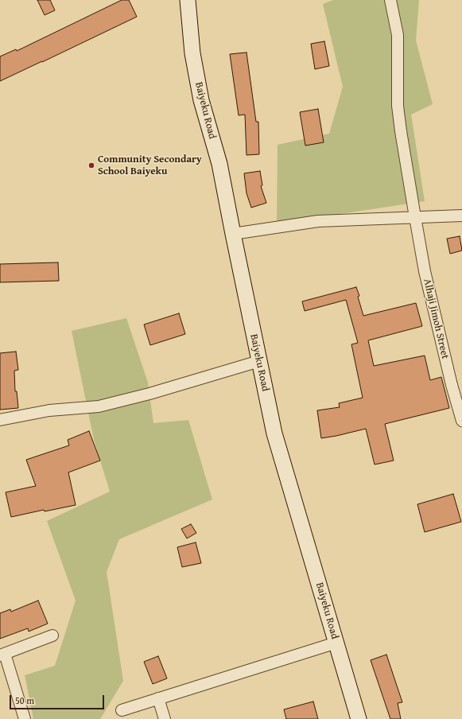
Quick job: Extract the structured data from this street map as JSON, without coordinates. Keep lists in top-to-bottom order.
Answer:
{
  "streets": {
    "main road": ["Baiyeku Road"],
    "street": ["Alhaji Jimoh Street"]
  },
  "places": ["Community Secondary School Baiyeku"],
  "scale_bar": "50 m"
}
